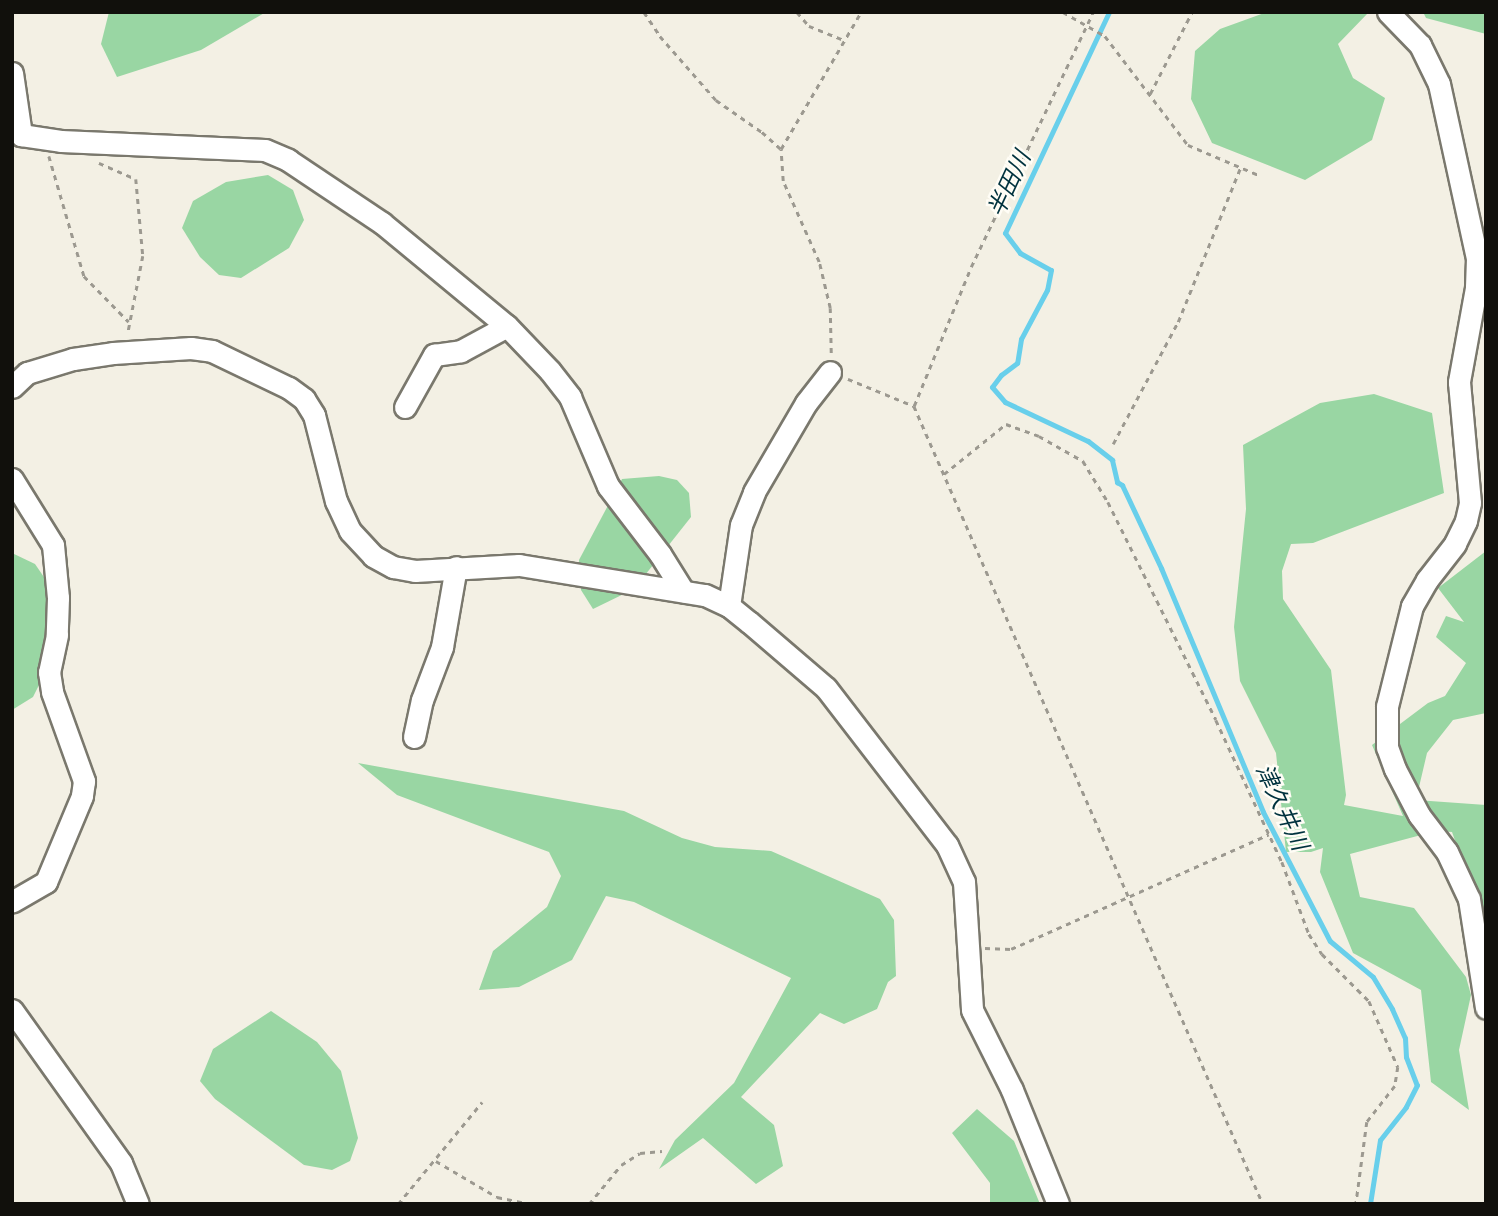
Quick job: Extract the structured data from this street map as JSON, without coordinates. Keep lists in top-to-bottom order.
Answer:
{
  "water": ["半田川", "津久井川"]
}
